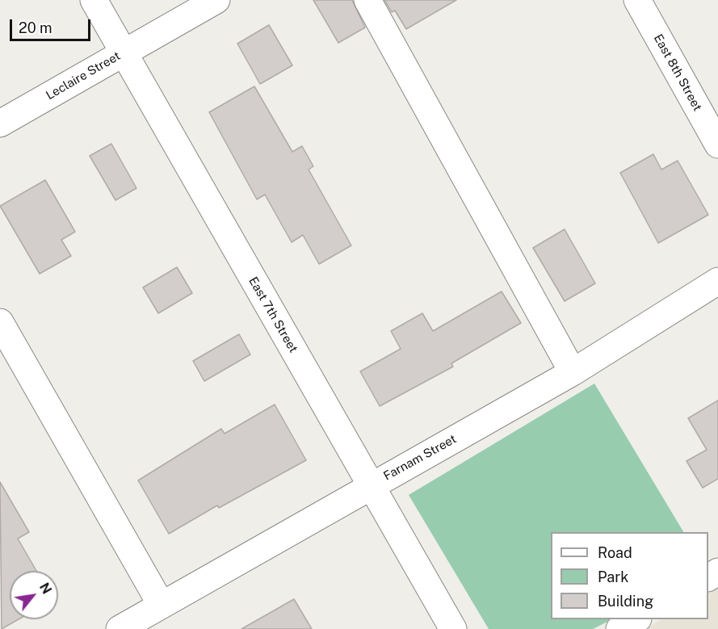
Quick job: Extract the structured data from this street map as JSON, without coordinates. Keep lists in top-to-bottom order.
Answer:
{
  "streets": {
    "street": [
      "East 8th Street",
      "Leclaire Street",
      "East 7th Street",
      "Farnam Street"
    ]
  },
  "crossings": [
    ["Leclaire Street", "East 7th Street"],
    ["East 7th Street", "Farnam Street"]
  ],
  "legend": ["Road", "Park", "Building"],
  "scale_bar": "20 m",
  "north": "top right"
}
